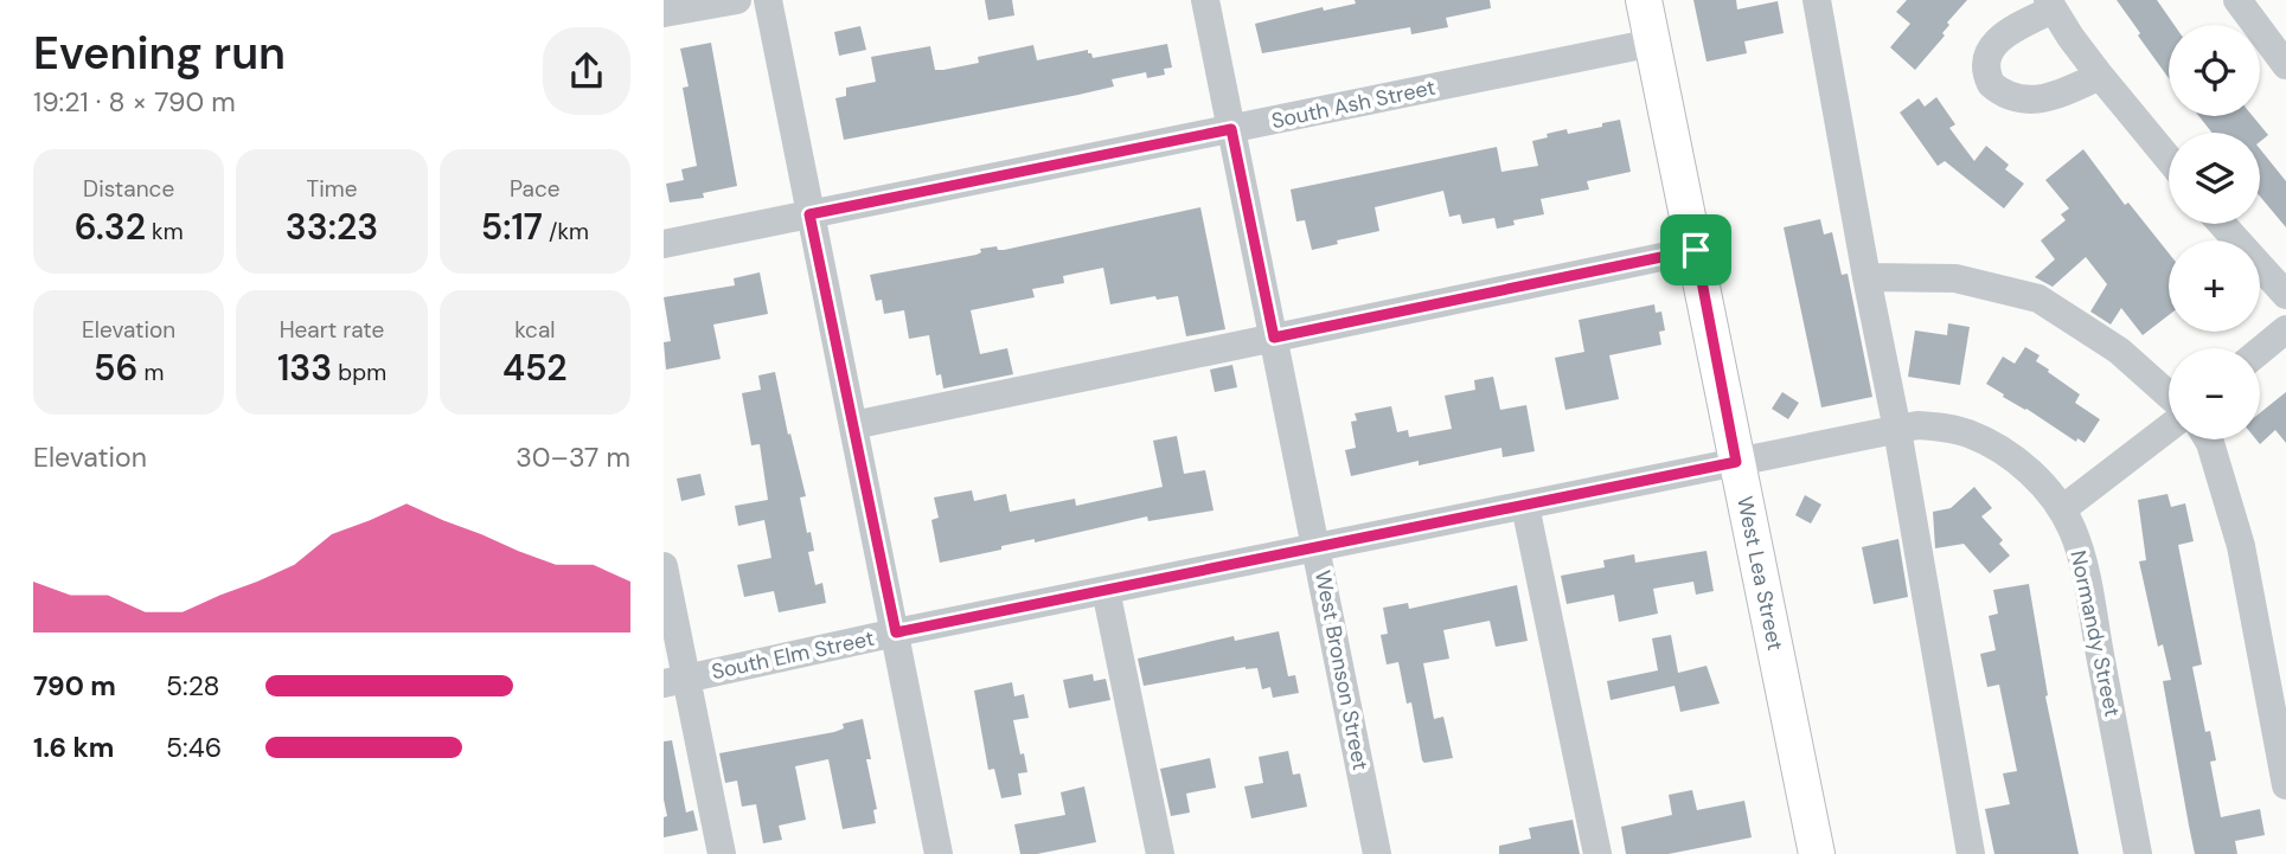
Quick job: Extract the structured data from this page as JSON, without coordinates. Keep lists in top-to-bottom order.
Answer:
{
  "streets": {
    "main road": ["West Lea Street"],
    "street": [
      "South Ash Street",
      "Normandy Street",
      "South Elm Street",
      "West Bronson Street"
    ]
  },
  "crossings": [
    ["South Ash Street", "West Lea Street"],
    ["South Ash Street", "West Bronson Street"],
    ["West Lea Street", "South Elm Street"],
    ["Normandy Street", "South Elm Street"],
    ["South Elm Street", "West Bronson Street"]
  ],
  "page": {
    "heading": ["Evening run", "19:21 · 8 × 790 m"],
    "map_buttons": ["+", "−"],
    "stats": [
      ["Distance", "6.32 km"],
      ["Time", "33:23"],
      ["Pace", "5:17 /km"],
      ["Elevation", "56 m"],
      ["Heart rate", "133 bpm"],
      ["kcal", "452"]
    ],
    "chart": ["Elevation", "30–37 m"],
    "list": [
      {
        "name": "790 m",
        "note": "5:28"
      },
      {
        "name": "1.6 km",
        "note": "5:46"
      }
    ]
  }
}
